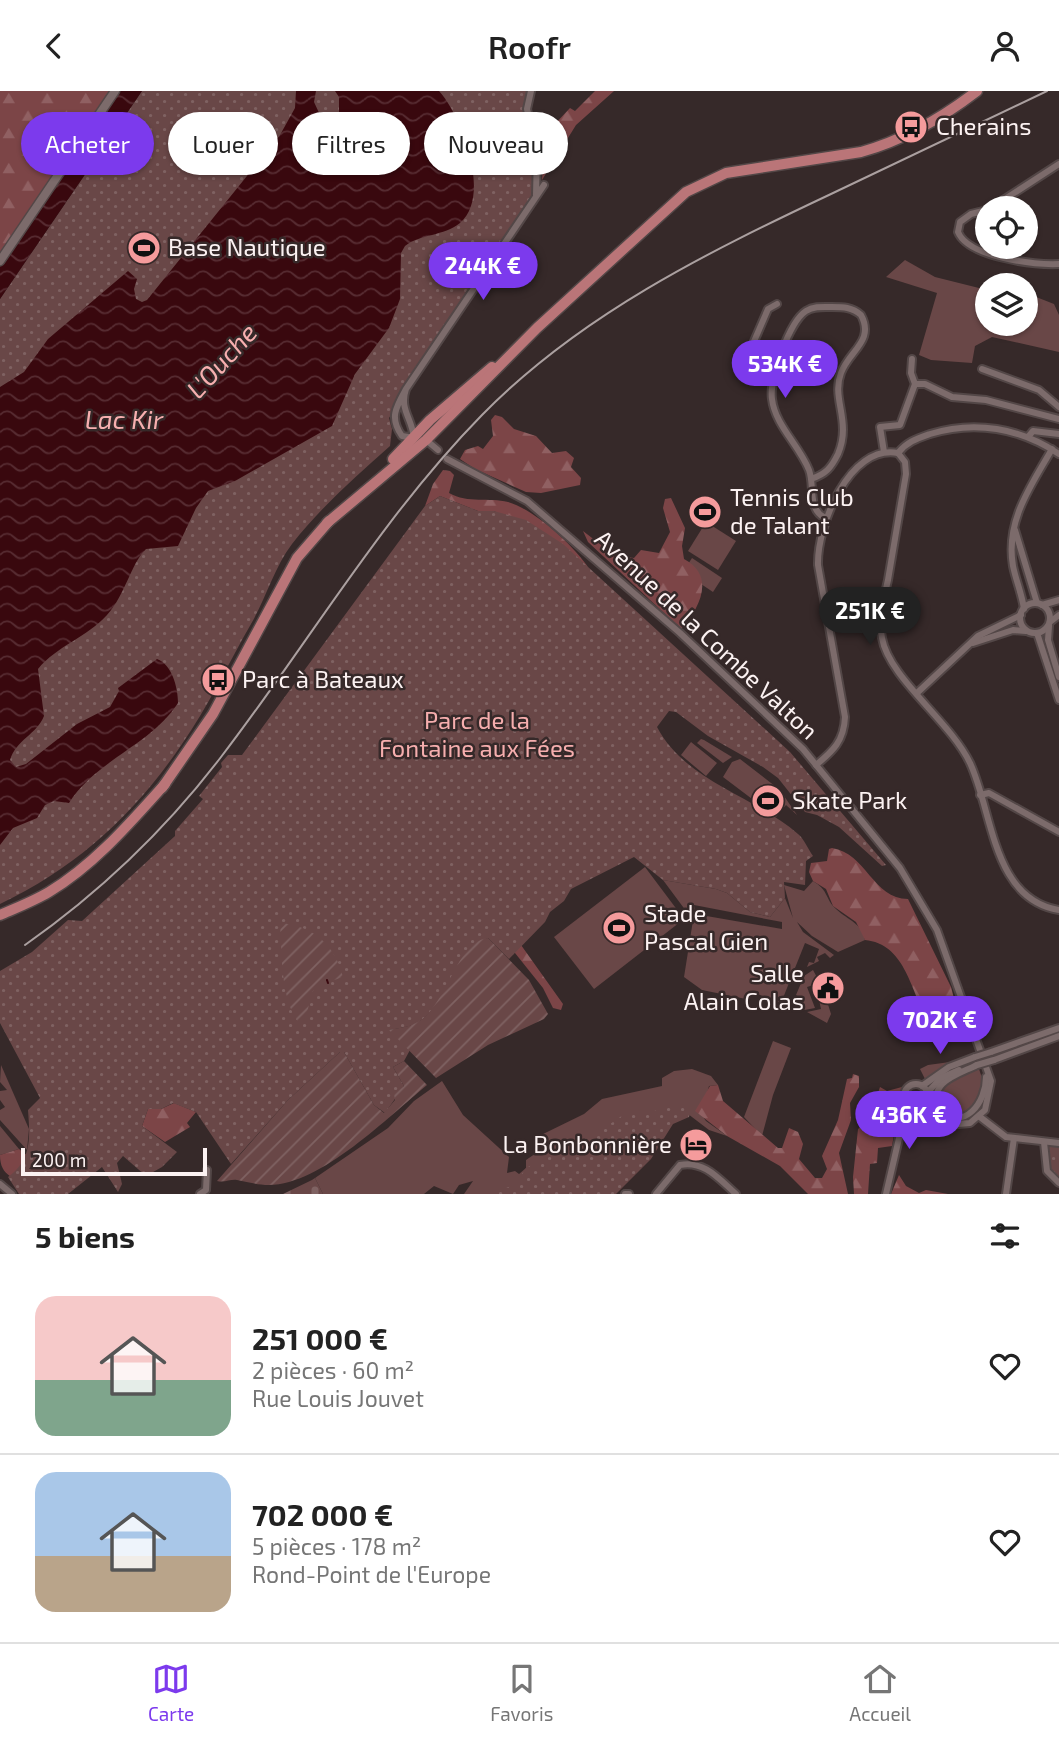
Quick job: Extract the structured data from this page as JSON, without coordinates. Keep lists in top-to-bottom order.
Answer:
{
  "streets": {
    "street": ["Avenue de la Combe Valton"]
  },
  "water": ["L'Ouche", "Lac Kir"],
  "parks": ["Parc de la Fontaine aux Fées"],
  "places": {
    "bus stop": ["Cherains", "Parc à Bateaux"],
    "sports": [
      "Base Nautique",
      "Tennis Club de Talant",
      "Skate Park",
      "Stade Pascal Gien"
    ],
    "public building": ["Salle Alain Colas"],
    "hotel": ["La Bonbonnière"]
  },
  "scale_bar": "200 m",
  "page": {
    "header": "Roofr",
    "chip": [
      "Acheter",
      "Louer",
      "Filtres",
      "Nouveau"
    ],
    "price": [
      "244K €",
      "534K €",
      "251K €",
      "702K €",
      "436K €"
    ],
    "scale": "200 m",
    "heading": "5 biens",
    "list": [
      {
        "name": "251 000 €",
        "note": "2 pièces · 60 m² · Rue Louis Jouvet"
      },
      {
        "name": "702 000 €",
        "note": "5 pièces · 178 m² · Rond-Point de l'Europe"
      }
    ],
    "tabs": ["Carte", "Favoris", "Accueil"]
  }
}
